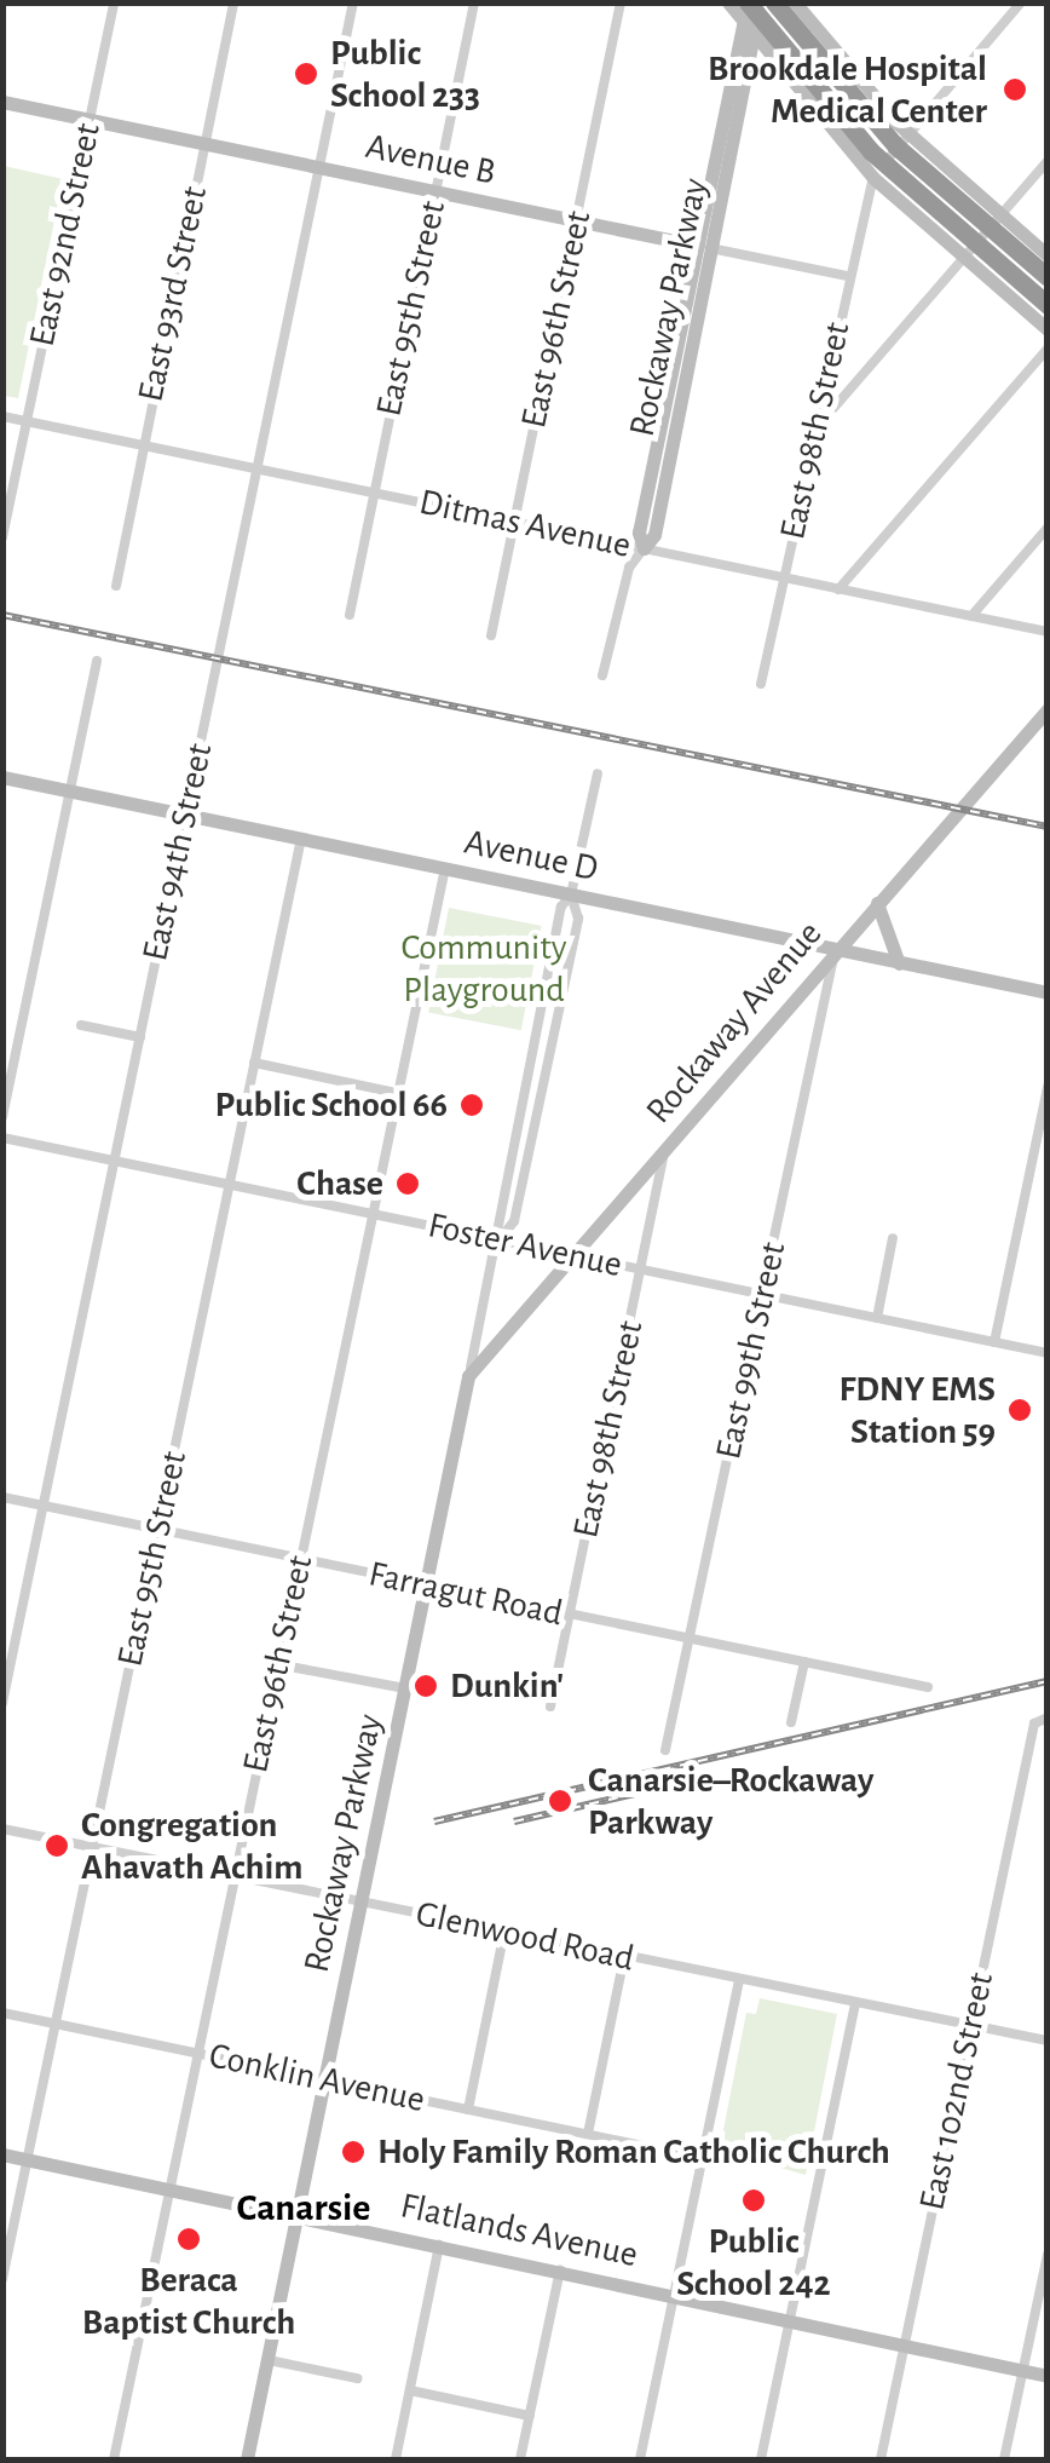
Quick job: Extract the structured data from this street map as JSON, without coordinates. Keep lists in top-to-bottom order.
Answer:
{
  "streets": {
    "street": [
      "Avenue B",
      "East 92nd Street",
      "East 93rd Street",
      "Rockaway Parkway",
      "East 95th Street",
      "East 96th Street",
      "East 98th Street",
      "Ditmas Avenue",
      "East 94th Street",
      "Avenue D",
      "Rockaway Avenue",
      "Foster Avenue",
      "East 99th Street",
      "Farragut Road",
      "Glenwood Road",
      "Conklin Avenue",
      "East 102nd Street",
      "Flatlands Avenue"
    ]
  },
  "crossings": [
    ["Avenue B", "East 92nd Street"],
    ["Avenue B", "East 93rd Street"],
    ["Avenue B", "Rockaway Parkway"],
    ["Avenue B", "East 95th Street"],
    ["Avenue B", "East 96th Street"],
    ["Avenue B", "East 98th Street"],
    ["Avenue B", "East 94th Street"],
    ["East 92nd Street", "Ditmas Avenue"],
    ["East 93rd Street", "Ditmas Avenue"],
    ["Rockaway Parkway", "Ditmas Avenue"],
    ["Rockaway Parkway", "Avenue D"],
    ["Rockaway Parkway", "Rockaway Avenue"],
    ["Rockaway Parkway", "Foster Avenue"],
    ["Rockaway Parkway", "Farragut Road"],
    ["Rockaway Parkway", "Glenwood Road"],
    ["Rockaway Parkway", "Conklin Avenue"],
    ["Rockaway Parkway", "Flatlands Avenue"],
    ["East 95th Street", "Ditmas Avenue"],
    ["East 95th Street", "Avenue D"],
    ["East 95th Street", "Foster Avenue"],
    ["East 95th Street", "Farragut Road"],
    ["East 95th Street", "Glenwood Road"],
    ["East 95th Street", "Conklin Avenue"],
    ["East 95th Street", "Flatlands Avenue"],
    ["East 96th Street", "Ditmas Avenue"],
    ["East 96th Street", "Avenue D"],
    ["East 96th Street", "Foster Avenue"],
    ["East 96th Street", "Farragut Road"],
    ["East 96th Street", "Glenwood Road"],
    ["East 96th Street", "Conklin Avenue"],
    ["East 96th Street", "Flatlands Avenue"],
    ["East 98th Street", "Ditmas Avenue"],
    ["East 98th Street", "Rockaway Avenue"],
    ["East 98th Street", "Foster Avenue"],
    ["East 98th Street", "Farragut Road"],
    ["Ditmas Avenue", "East 94th Street"],
    ["East 94th Street", "Avenue D"],
    ["East 94th Street", "Foster Avenue"],
    ["East 94th Street", "Farragut Road"],
    ["Avenue D", "Rockaway Avenue"],
    ["Avenue D", "East 99th Street"],
    ["Rockaway Avenue", "Foster Avenue"],
    ["Rockaway Avenue", "East 99th Street"],
    ["Foster Avenue", "East 99th Street"],
    ["East 99th Street", "Farragut Road"],
    ["Glenwood Road", "East 102nd Street"],
    ["East 102nd Street", "Flatlands Avenue"]
  ],
  "districts": ["Canarsie"],
  "parks": ["Community Playground"],
  "places": [
    "Public School 233",
    "Brookdale Hospital Medical Center",
    "Public School 66",
    "Chase",
    "FDNY EMS Station 59",
    "Dunkin'",
    "Canarsie–Rockaway Parkway",
    "Congregation Ahavath Achim",
    "Holy Family Roman Catholic Church",
    "Public School 242",
    "Beraca Baptist Church"
  ]
}
